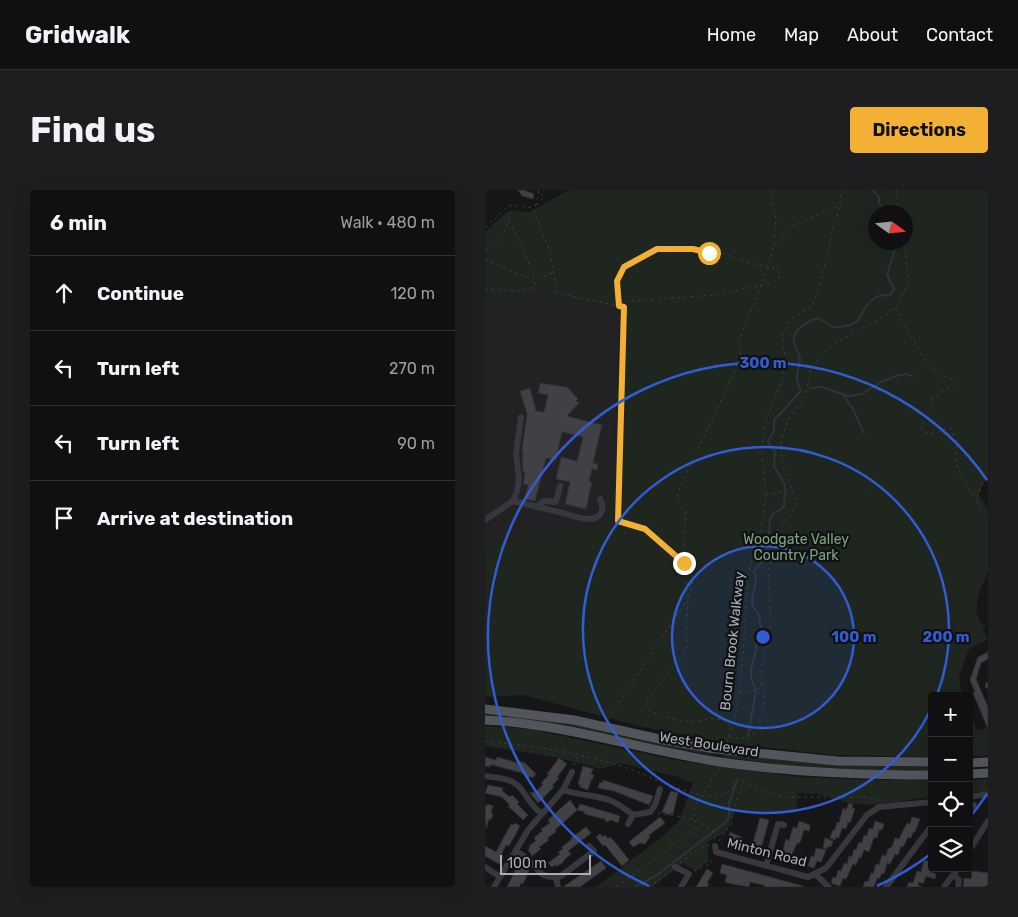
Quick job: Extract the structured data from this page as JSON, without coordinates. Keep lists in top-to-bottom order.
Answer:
{
  "streets": {
    "main road": ["West Boulevard"],
    "street": ["Minton Road"],
    "path": ["Bourn Brook Walkway"]
  },
  "parks": ["Woodgate Valley Country Park"],
  "scale_bar": "100 m",
  "north": "right",
  "page": {
    "header": "Gridwalk",
    "nav": [
      "Home",
      "Map",
      "About",
      "Contact"
    ],
    "buttons": "Directions",
    "title": "Find us",
    "heading": ["6 min", "Walk · 480 m"],
    "list": [
      ["Continue", "120 m"],
      ["Turn left", "270 m"],
      ["Turn left", "90 m"],
      "Arrive at destination"
    ],
    "map_buttons": ["+", "−"],
    "scale": "100 m"
  },
  "rings": ["300 m", "100 m", "200 m"]
}
